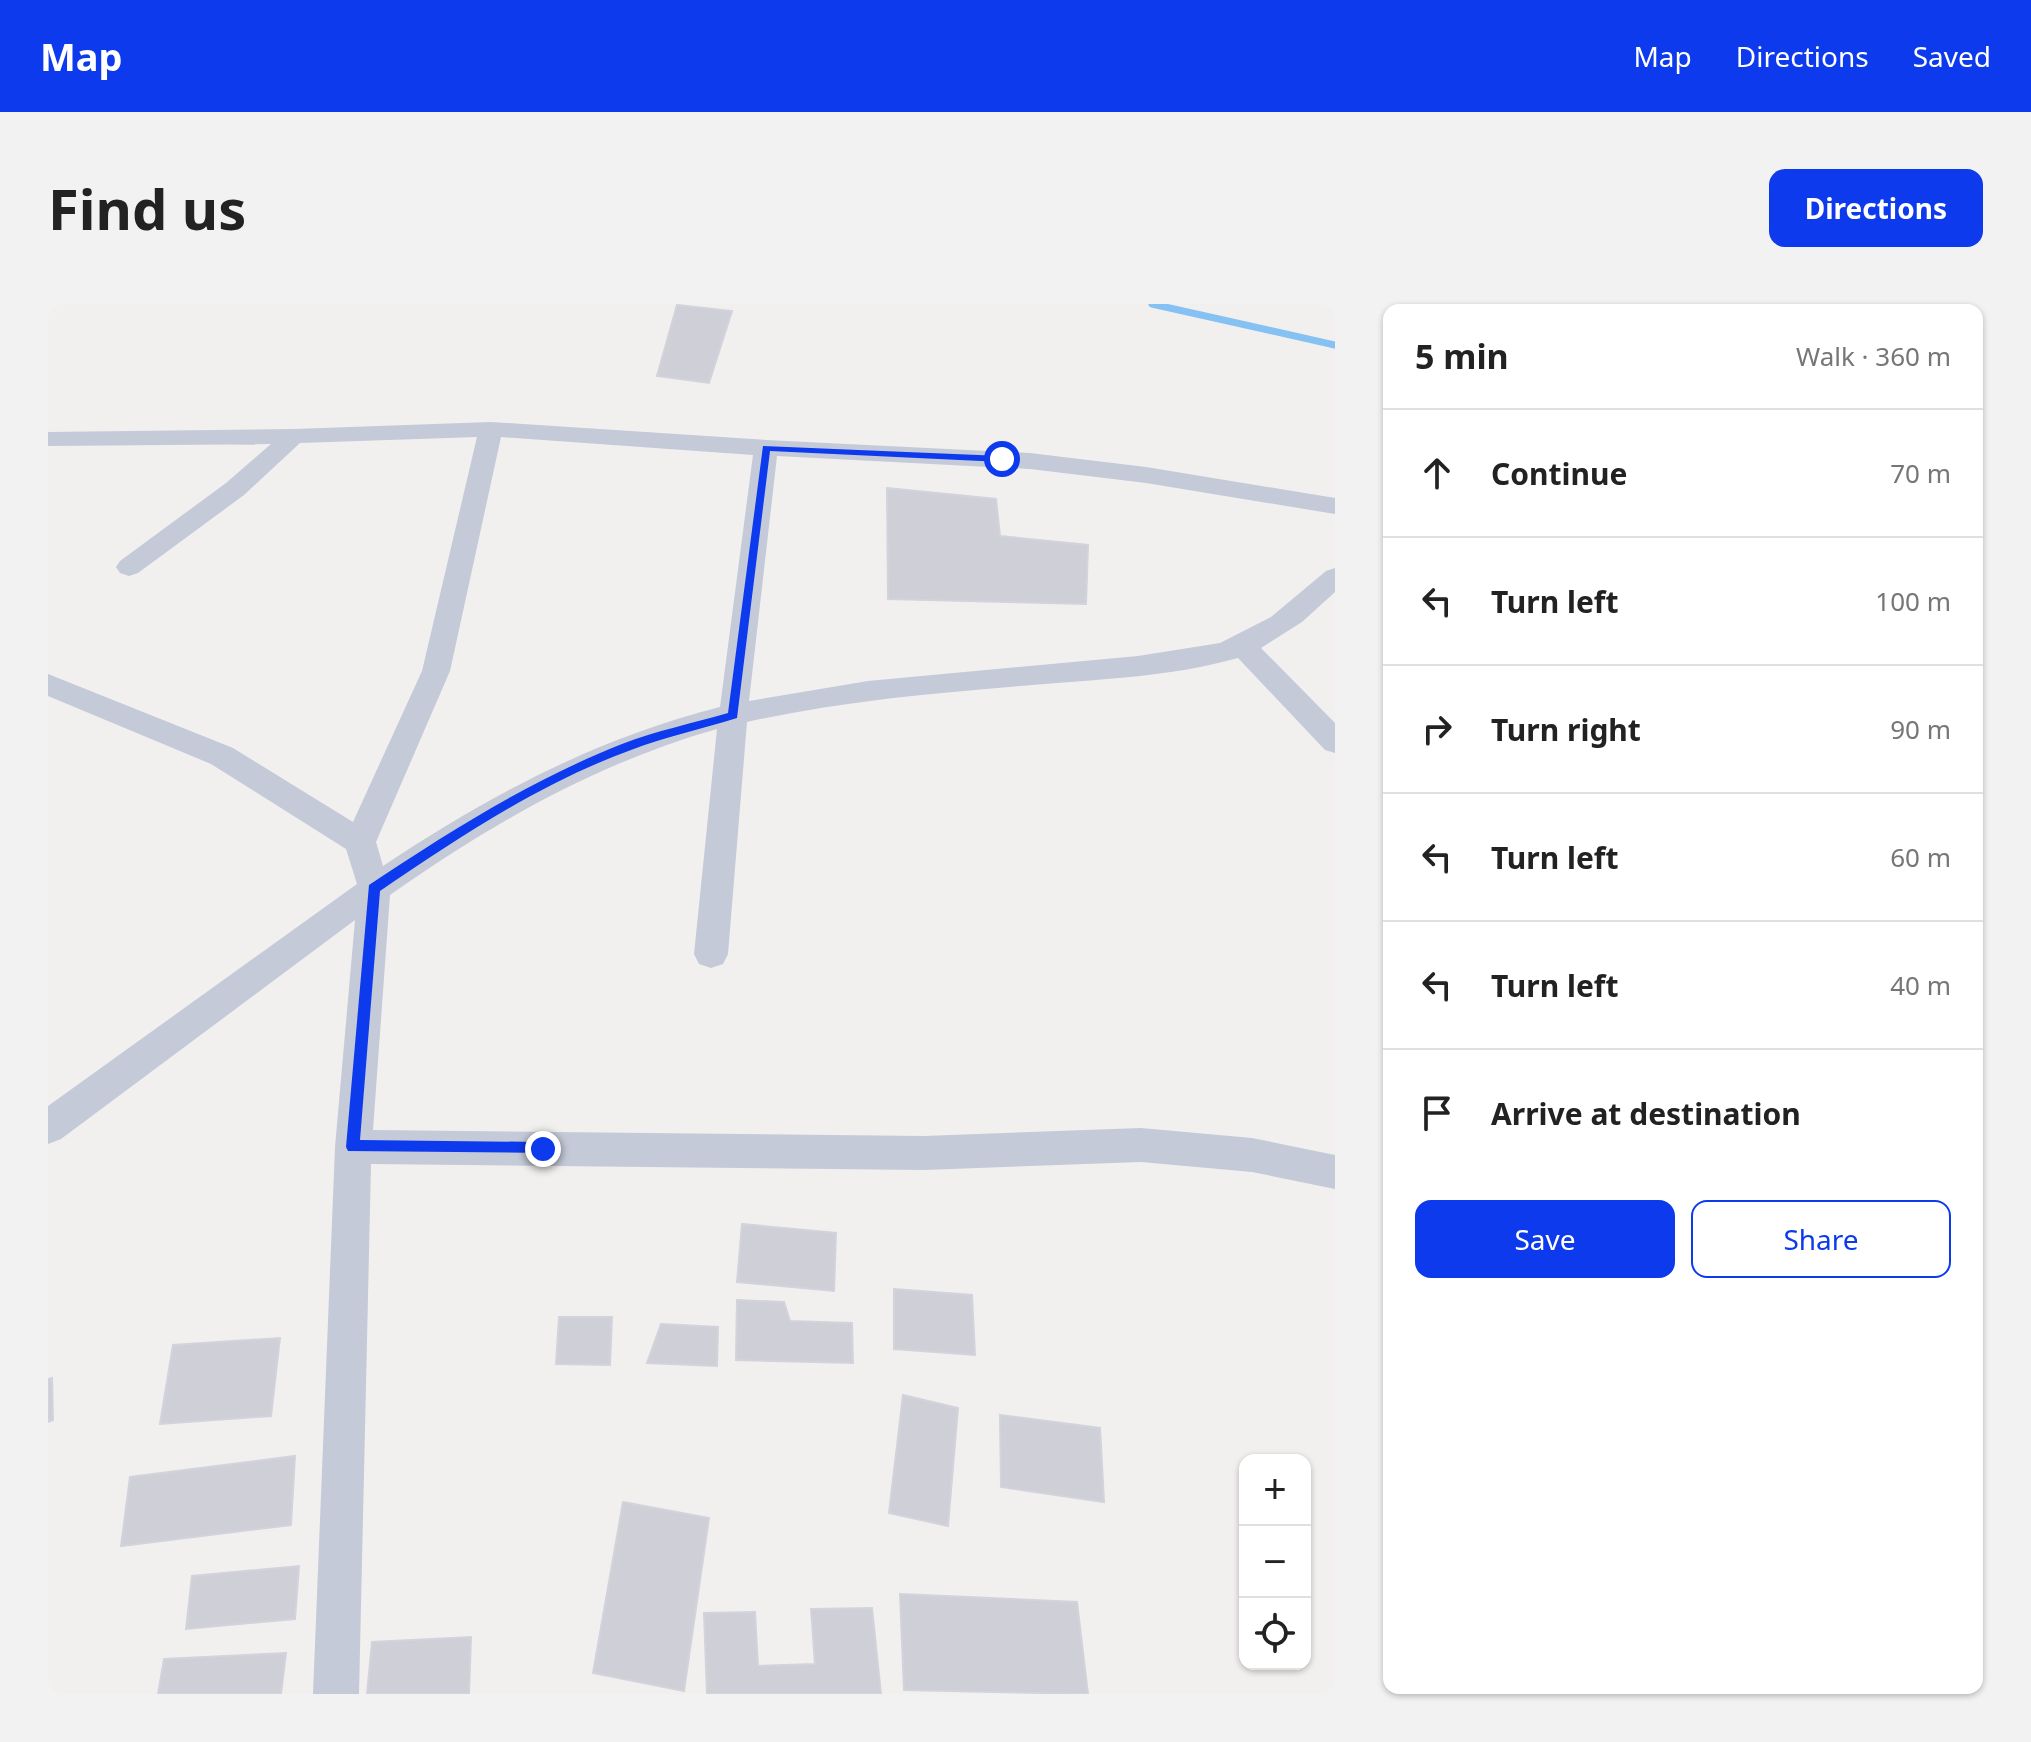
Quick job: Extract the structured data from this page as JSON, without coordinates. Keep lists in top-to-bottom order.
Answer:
{
  "page": {
    "header": "Map",
    "nav": ["Map", "Directions", "Saved"],
    "buttons": [
      "Directions",
      ["Save", "Share"]
    ],
    "title": "Find us",
    "heading": ["5 min", "Walk · 360 m"],
    "list": [
      ["Continue", "70 m"],
      ["Turn left", "100 m"],
      ["Turn right", "90 m"],
      ["Turn left", "60 m"],
      ["Turn left", "40 m"],
      "Arrive at destination"
    ],
    "map_buttons": ["+", "−"]
  }
}
